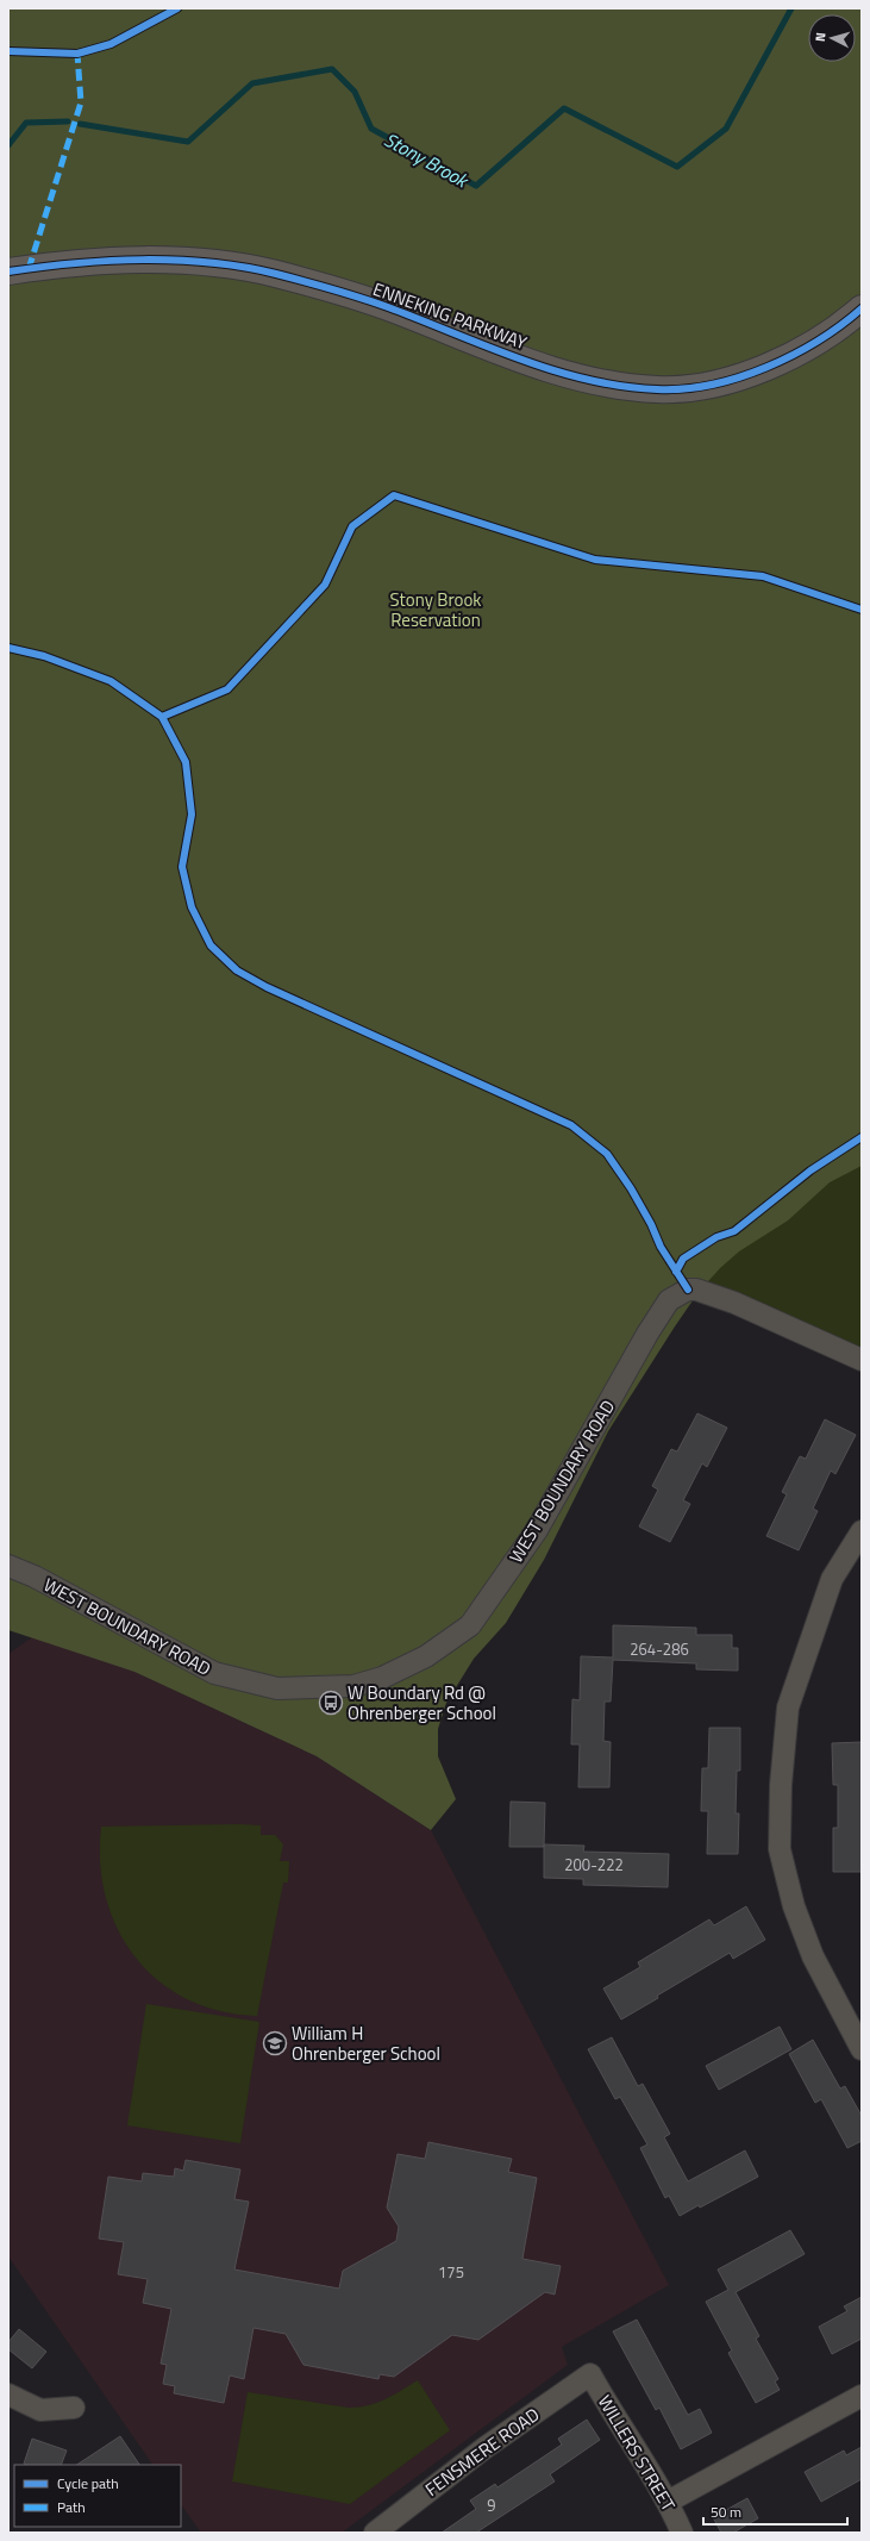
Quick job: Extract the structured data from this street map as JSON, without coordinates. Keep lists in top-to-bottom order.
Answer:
{
  "streets": {
    "main road": ["ENNEKING PARKWAY"],
    "street": ["WEST BOUNDARY ROAD", "FENSMERE ROAD", "WILLERS STREET"]
  },
  "crossings": [
    ["FENSMERE ROAD", "WILLERS STREET"]
  ],
  "water": ["Stony Brook"],
  "parks": ["Stony Brook Reservation"],
  "places": {
    "bus stop": ["W Boundary Rd @ Ohrenberger School"],
    "school or university": ["William H Ohrenberger School"]
  },
  "house_numbers": [
    "264-286",
    "200-222",
    "175",
    "9"
  ],
  "legend": ["Cycle path", "Path"],
  "scale_bar": "50 m",
  "north": "left"
}
